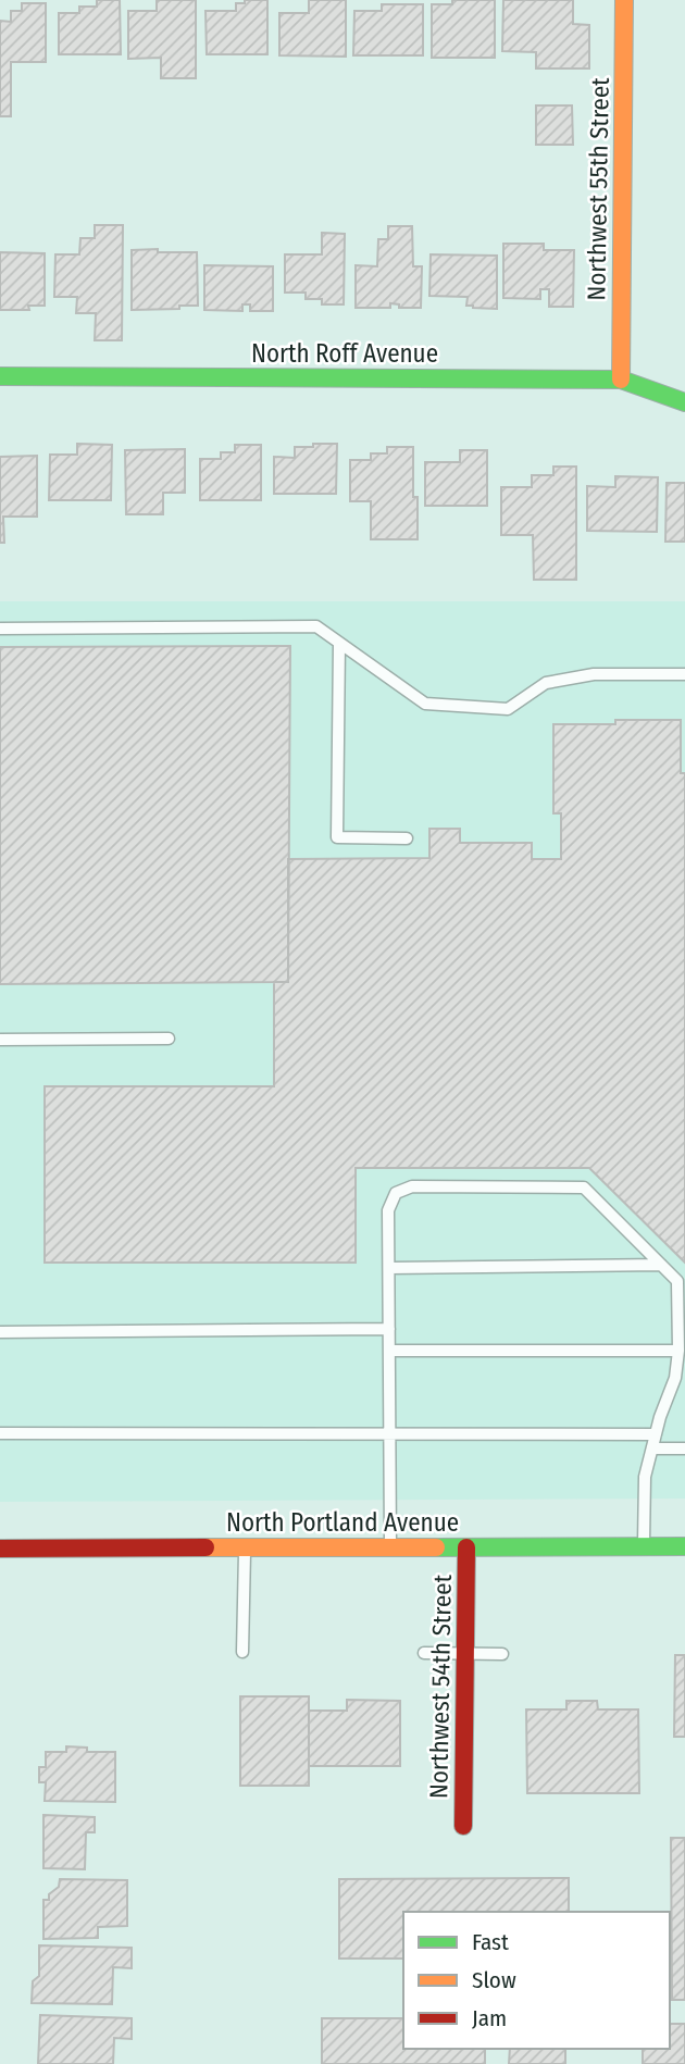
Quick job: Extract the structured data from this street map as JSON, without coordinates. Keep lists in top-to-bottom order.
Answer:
{
  "streets": {
    "street": [
      "Northwest 55th Street",
      "North Roff Avenue",
      "North Portland Avenue",
      "Northwest 54th Street"
    ]
  },
  "crossings": [
    ["Northwest 55th Street", "North Roff Avenue"],
    ["North Portland Avenue", "Northwest 54th Street"]
  ],
  "legend": ["Fast", "Slow", "Jam"]
}
